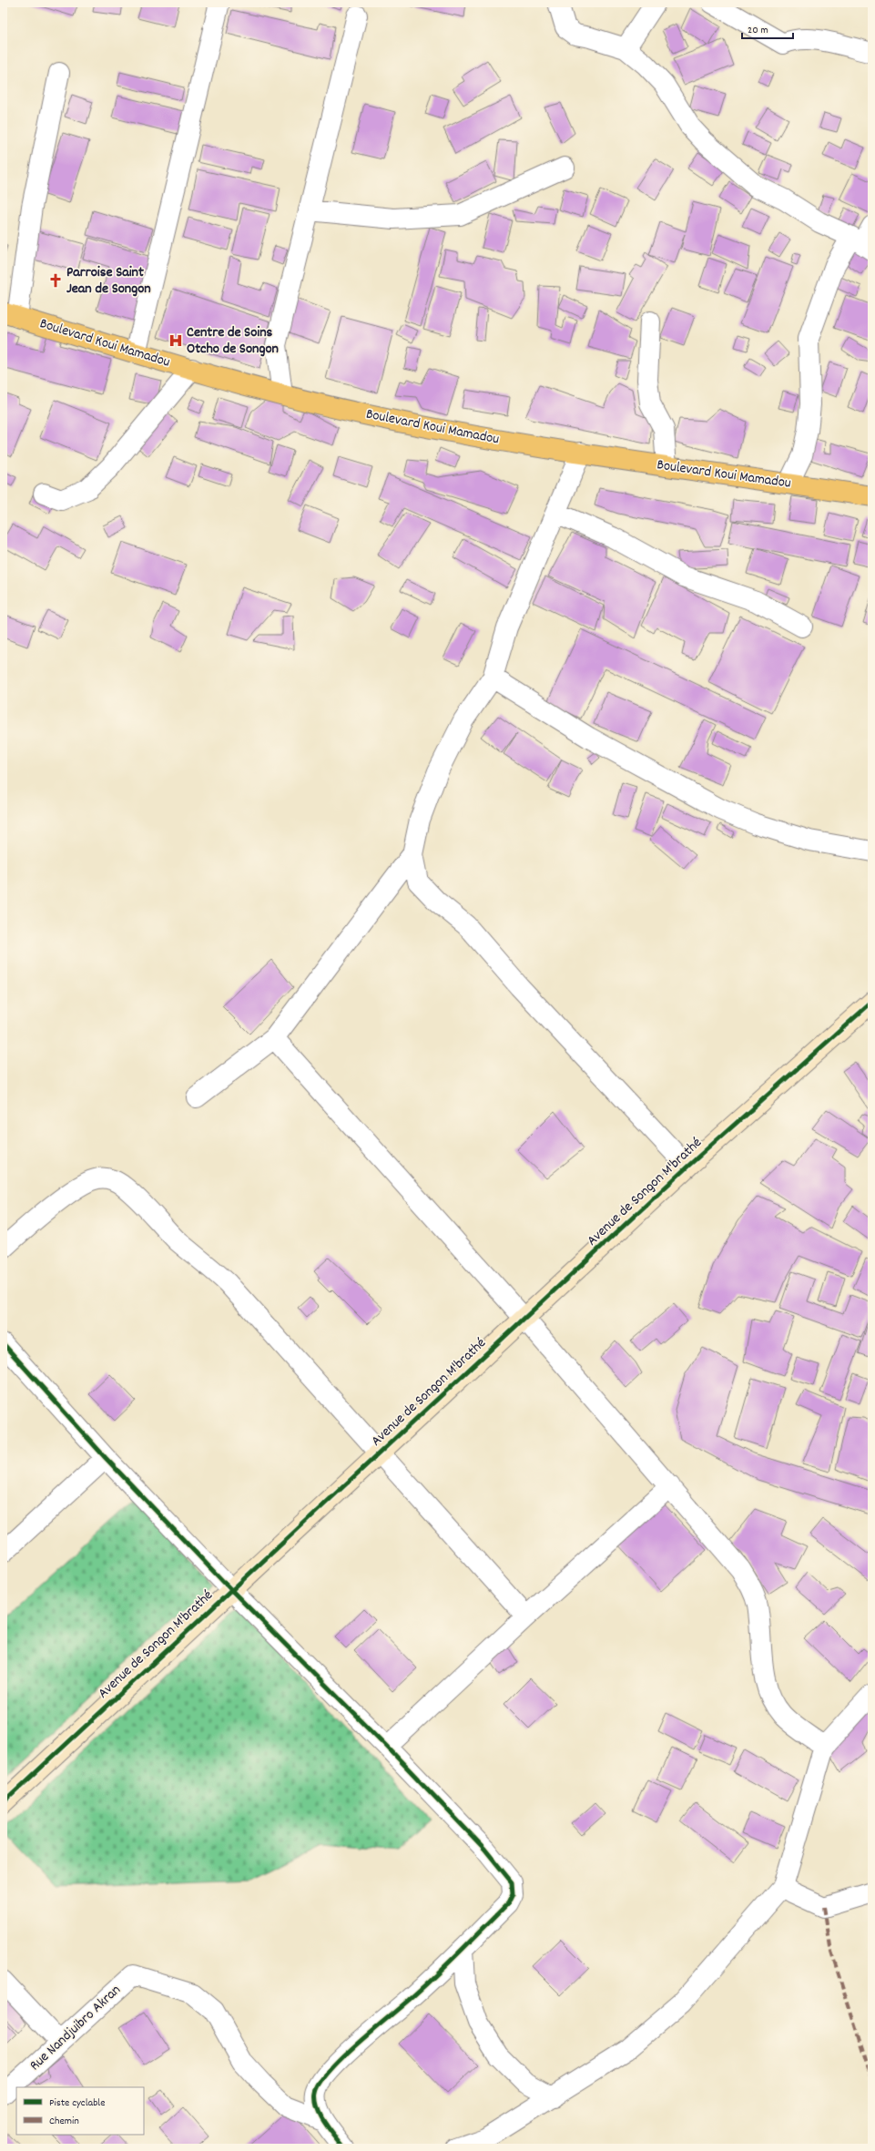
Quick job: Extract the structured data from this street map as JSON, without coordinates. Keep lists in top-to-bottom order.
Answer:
{
  "streets": {
    "main road": ["Boulevard Koui Mamadou"],
    "street": ["Avenue de Songon M'brathé", "Rue Nandjuibro Akran"]
  },
  "places": {
    "church": ["Parroise Saint Jean de Songon"],
    "hospital": ["Centre de Soins Otcho de Songon"]
  },
  "legend": ["Piste cyclable", "Chemin"],
  "scale_bar": "20 m"
}
